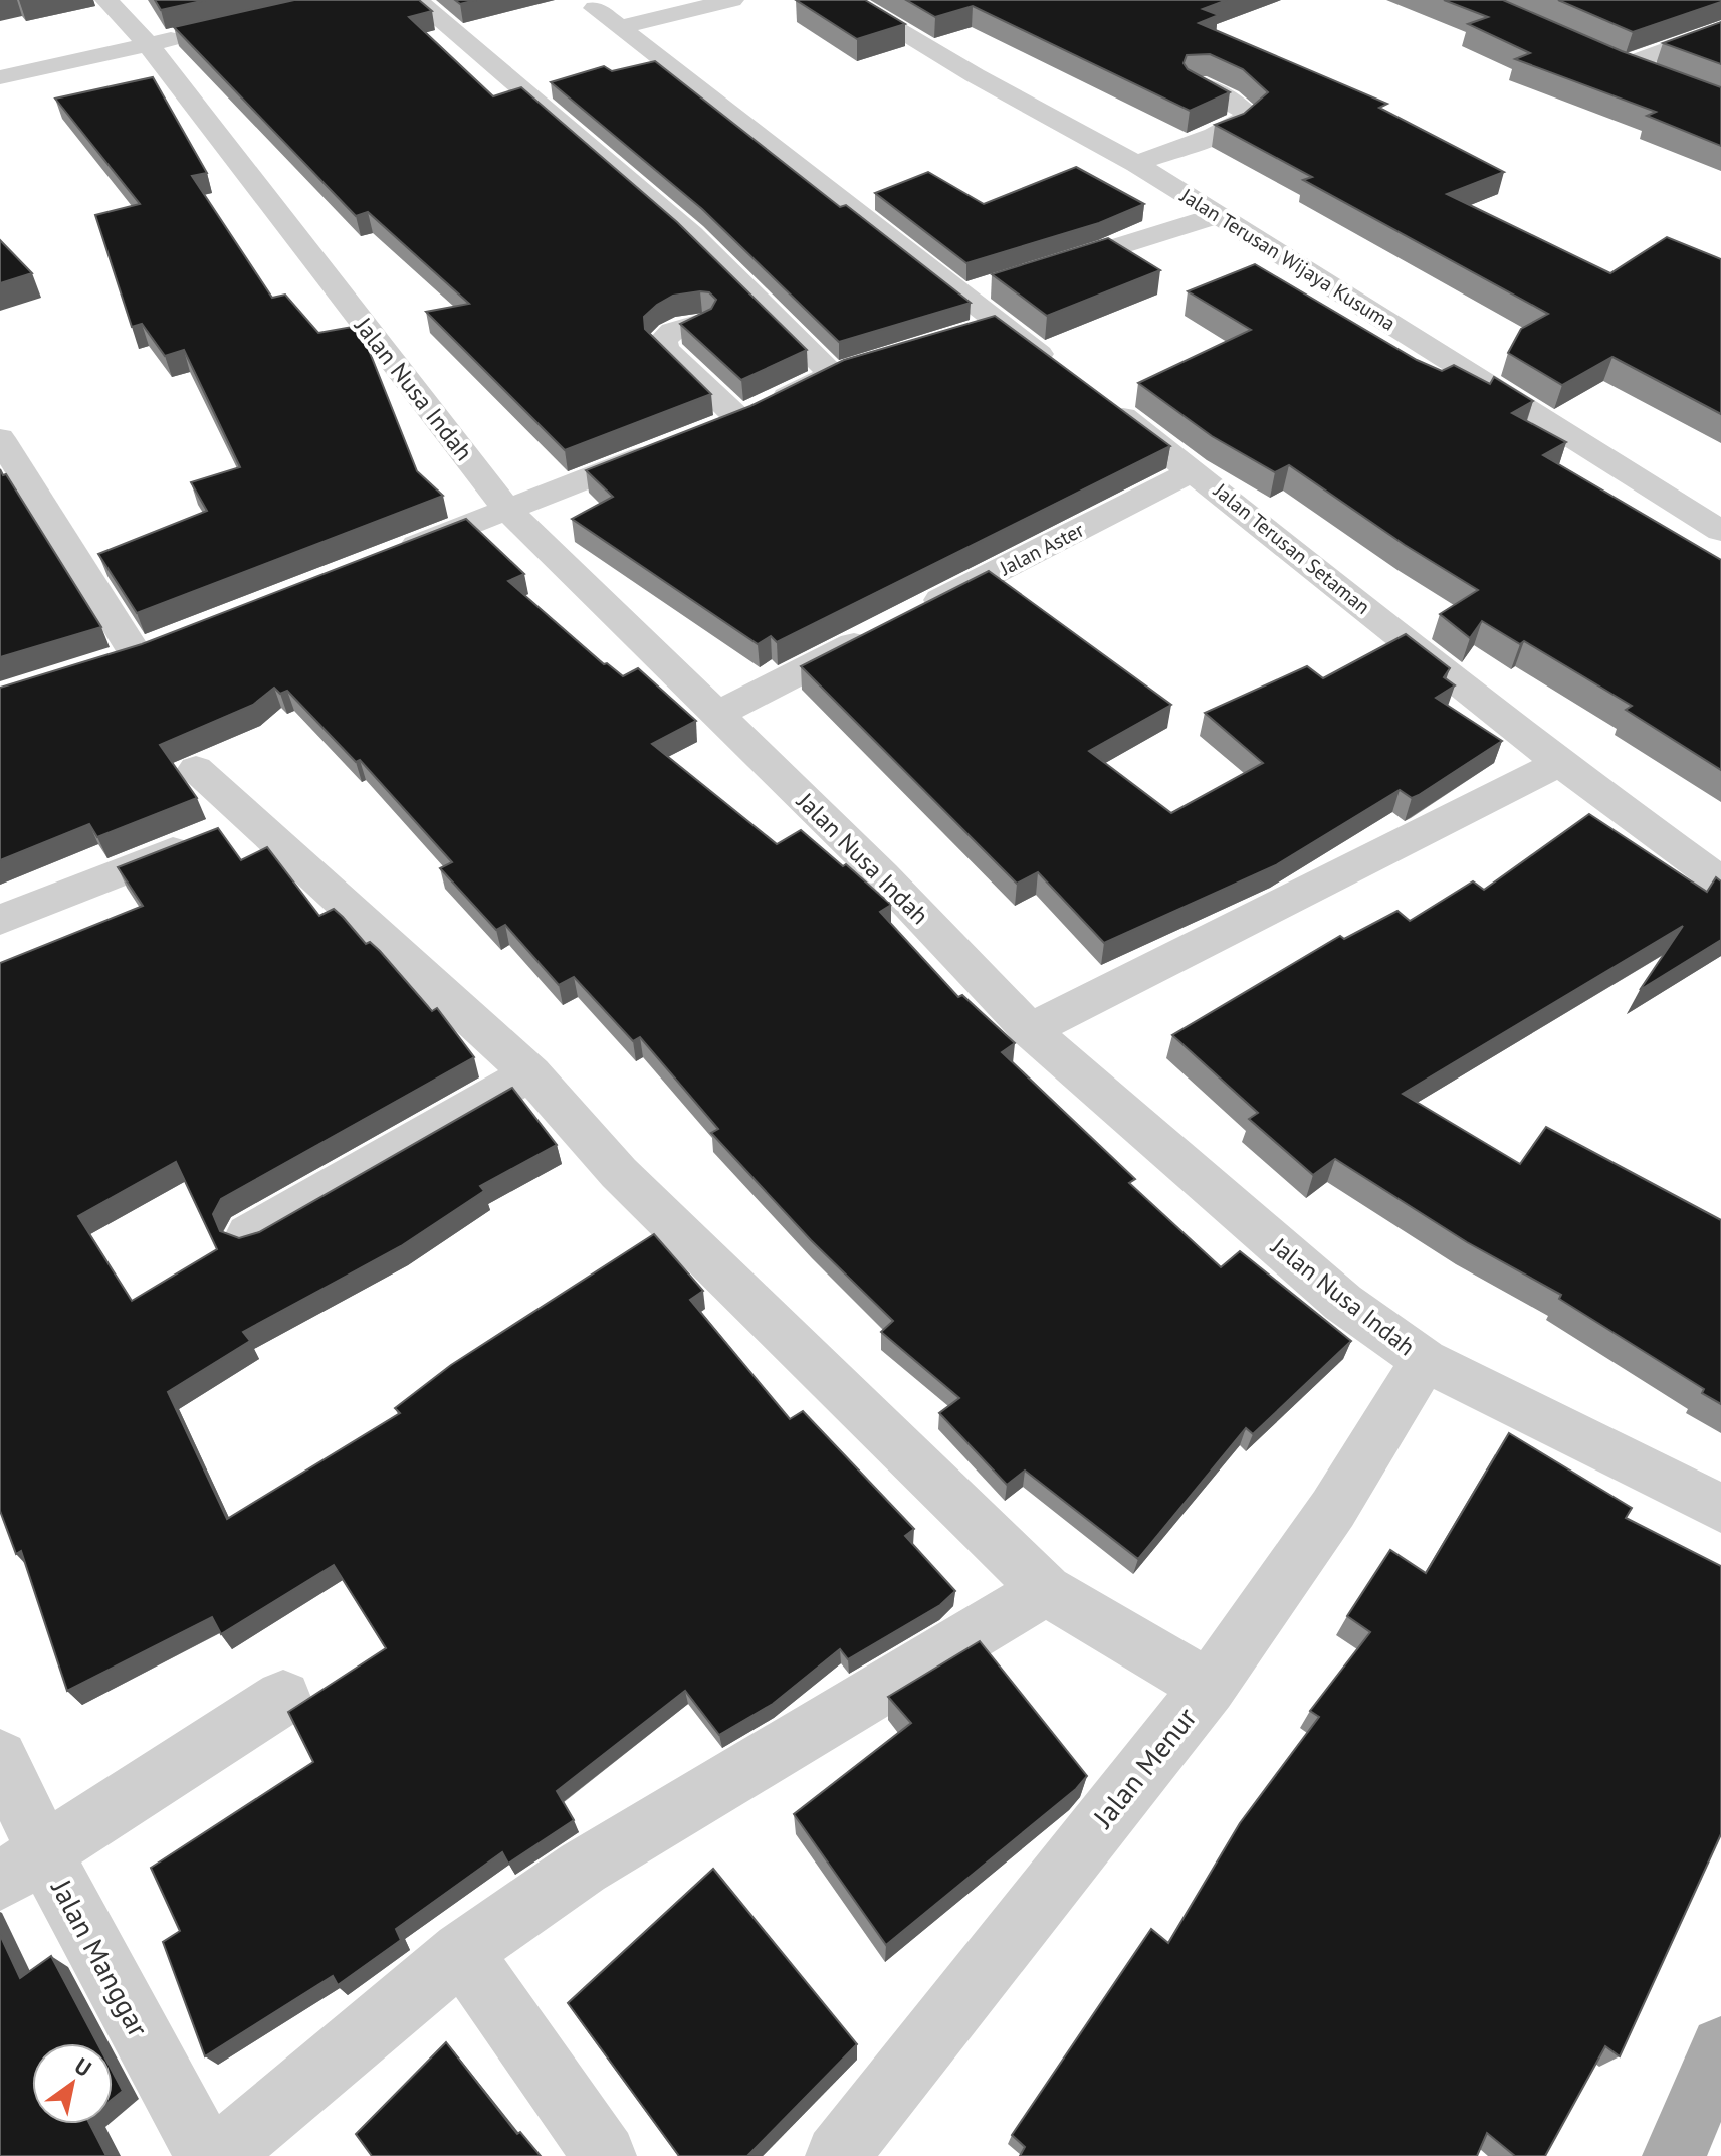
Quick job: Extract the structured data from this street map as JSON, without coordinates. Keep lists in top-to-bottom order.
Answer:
{
  "streets": {
    "street": [
      "Jalan Terusan Wijaya Kusuma",
      "Jalan Nusa Indah",
      "Jalan Aster",
      "Jalan Terusan Setaman",
      "Jalan Menur",
      "Jalan Manggar"
    ]
  },
  "crossings": [
    ["Jalan Nusa Indah", "Jalan Aster"],
    ["Jalan Nusa Indah", "Jalan Menur"],
    ["Jalan Aster", "Jalan Terusan Setaman"]
  ],
  "north": "top right"
}
